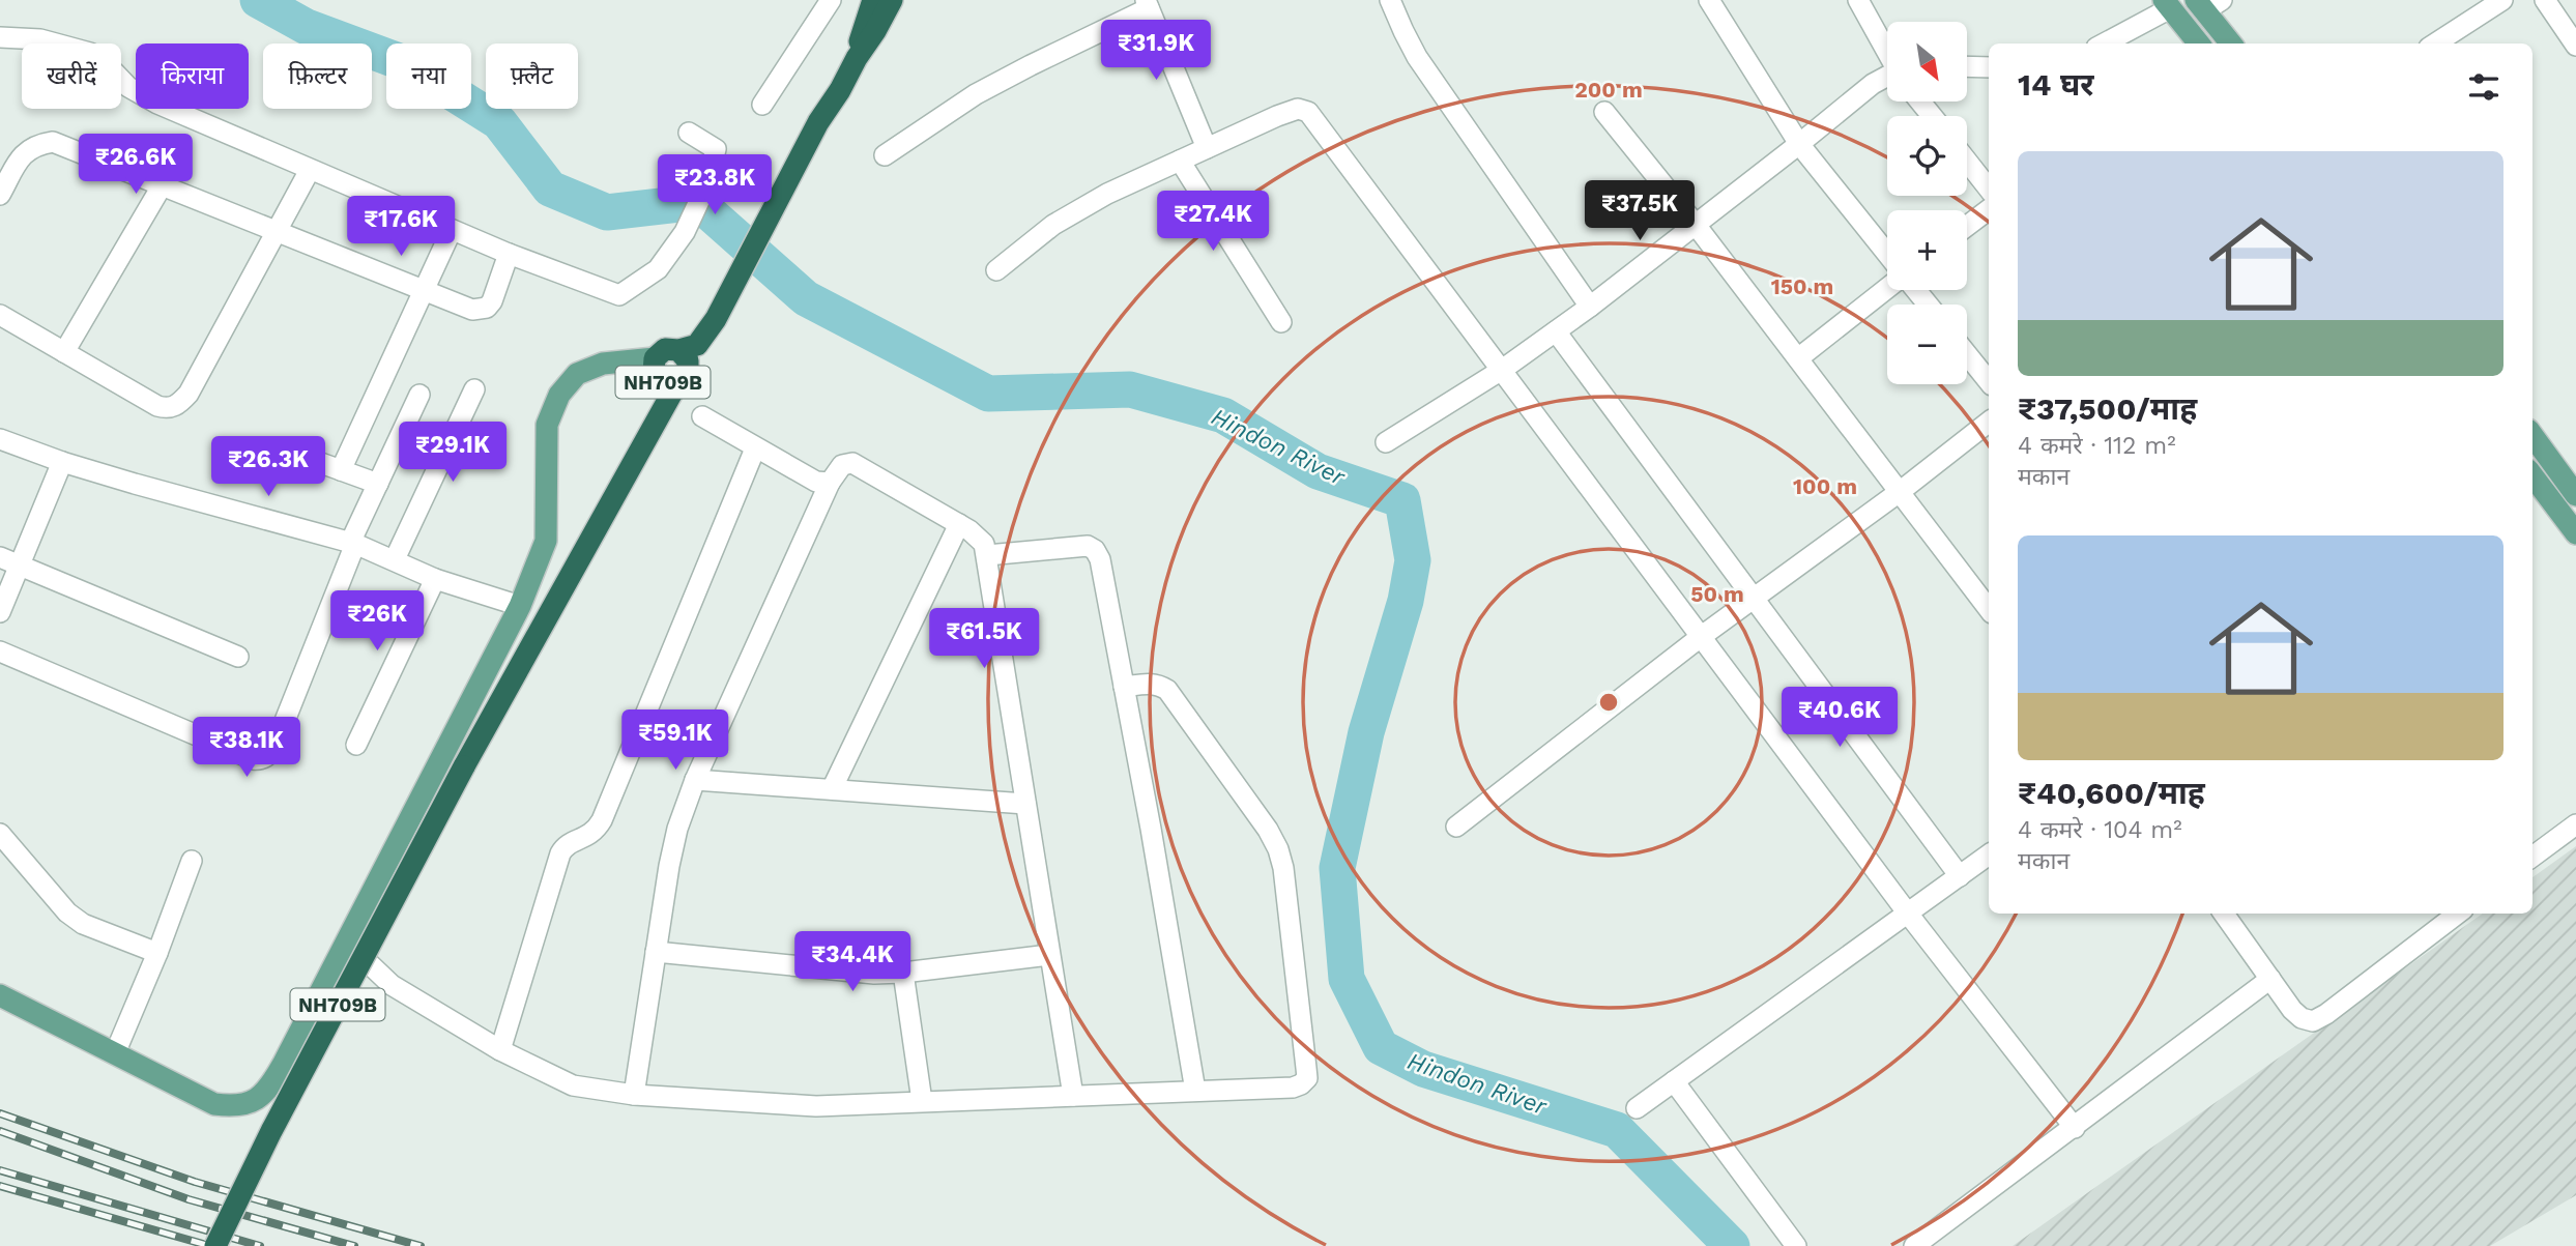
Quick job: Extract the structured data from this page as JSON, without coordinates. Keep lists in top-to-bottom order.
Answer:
{
  "streets": {
    "highway": ["NH709B"]
  },
  "water": ["Hindon River"],
  "north": "bottom right",
  "page": {
    "price": [
      "₹31.9K",
      "₹26.6K",
      "₹23.8K",
      "₹37.5K",
      "₹27.4K",
      "₹17.6K",
      "₹29.1K",
      "₹26.3K",
      "₹26K",
      "₹61.5K",
      "₹40.6K",
      "₹59.1K",
      "₹38.1K",
      "₹34.4K"
    ],
    "map_buttons": ["+", "−"],
    "chip": [
      "खरीदें",
      "किराया",
      "फ़िल्टर",
      "नया",
      "फ़्लैट"
    ],
    "heading": "14 घर",
    "list": [
      {
        "name": "₹37,500/माह",
        "note": "4 कमरे · 112 m² · मकान"
      },
      {
        "name": "₹40,600/माह",
        "note": "4 कमरे · 104 m² · मकान"
      }
    ]
  },
  "rings": [
    "200 m",
    "150 m",
    "100 m",
    "50 m"
  ]
}
